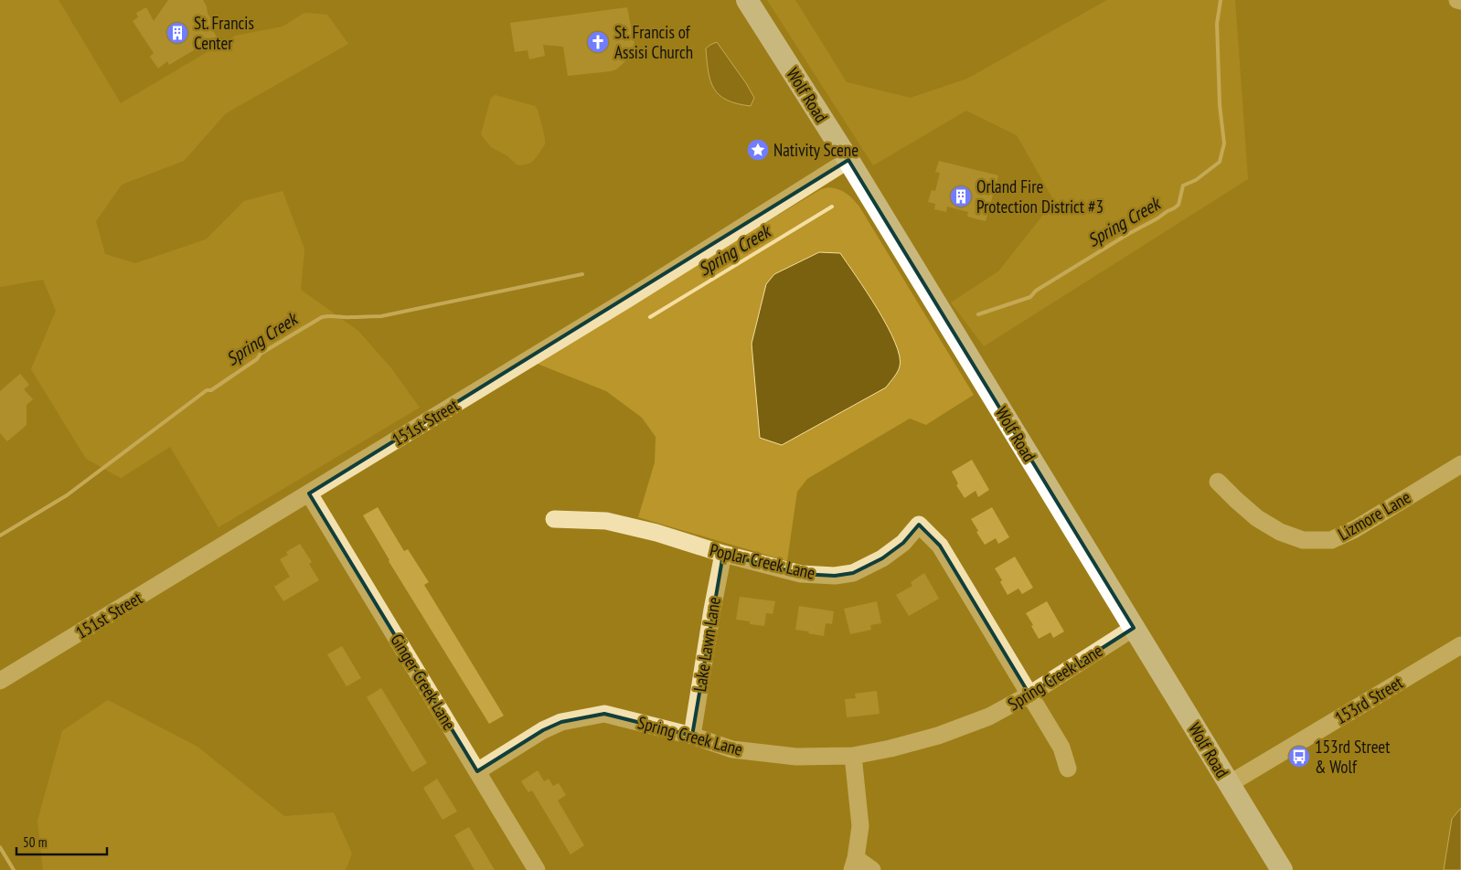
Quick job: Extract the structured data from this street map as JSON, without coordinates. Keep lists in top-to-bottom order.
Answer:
{
  "streets": {
    "main road": ["Wolf Road"],
    "street": [
      "151st Street",
      "Lizmore Lane",
      "Poplar Creek Lane",
      "Lake Lawn Lane",
      "Spring Creek Lane",
      "Ginger Creek Lane",
      "153rd Street"
    ]
  },
  "crossings": [
    ["Wolf Road", "151st Street"],
    ["Wolf Road", "Spring Creek Lane"],
    ["Wolf Road", "153rd Street"],
    ["151st Street", "Ginger Creek Lane"],
    ["Poplar Creek Lane", "Lake Lawn Lane"],
    ["Poplar Creek Lane", "Spring Creek Lane"],
    ["Lake Lawn Lane", "Spring Creek Lane"],
    ["Spring Creek Lane", "Ginger Creek Lane"]
  ],
  "water": ["Spring Creek"],
  "places": {
    "building": ["St. Francis Center", "Orland Fire Protection District #3"],
    "church": ["St. Francis of Assisi Church"],
    "place": ["Nativity Scene"],
    "bus stop": ["153rd Street & Wolf"]
  },
  "scale_bar": "50 m"
}
